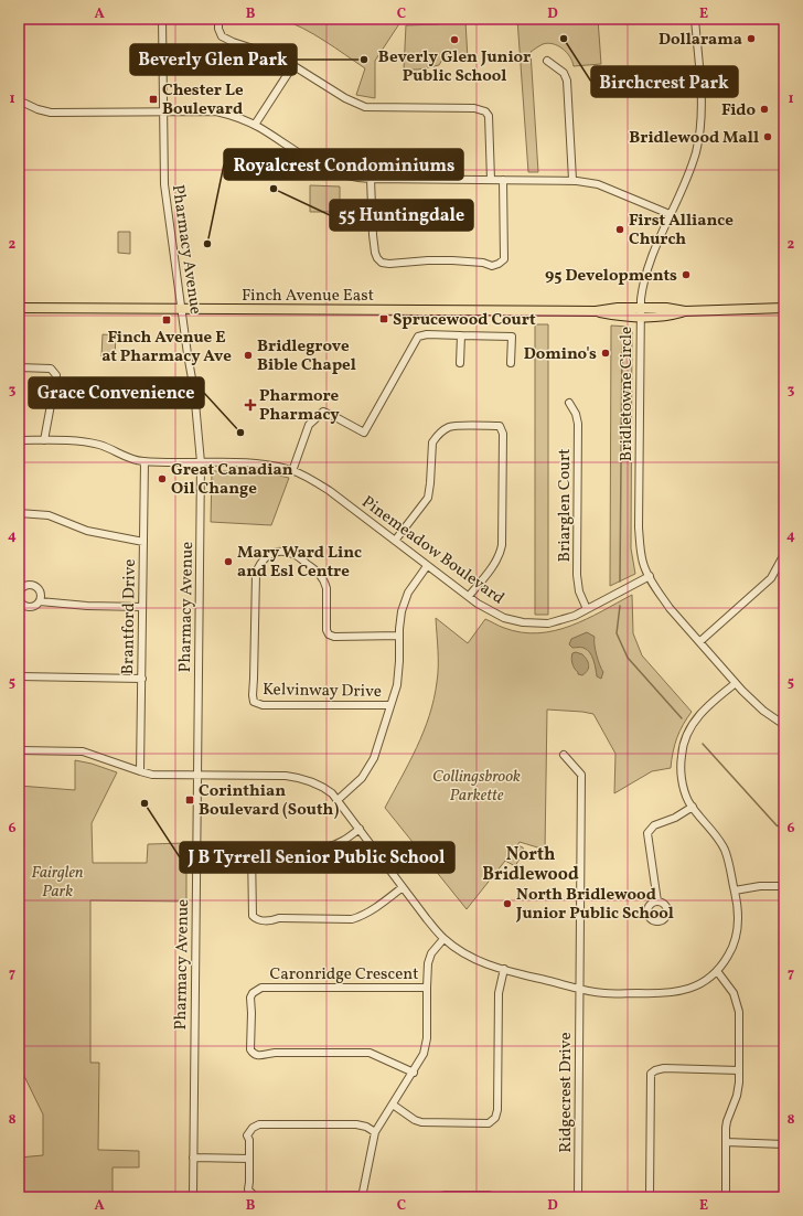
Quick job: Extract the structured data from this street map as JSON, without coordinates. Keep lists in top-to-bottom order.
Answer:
{
  "streets": {
    "main road": ["Finch Avenue East"],
    "street": [
      "Pharmacy Avenue",
      "Bridletowne Circle",
      "Briarglen Court",
      "Pinemeadow Boulevard",
      "Brantford Drive",
      "Kelvinway Drive",
      "Caronridge Crescent",
      "Ridgecrest Drive"
    ]
  },
  "crossings": [
    ["Pharmacy Avenue", "Finch Avenue East"],
    ["Pharmacy Avenue", "Pinemeadow Boulevard"],
    ["Finch Avenue East", "Bridletowne Circle"],
    ["Bridletowne Circle", "Pinemeadow Boulevard"],
    ["Briarglen Court", "Pinemeadow Boulevard"],
    ["Pinemeadow Boulevard", "Brantford Drive"]
  ],
  "districts": ["North Bridlewood"],
  "parks": ["Collingsbrook Parkette", "Fairglen Park"],
  "places": {
    "other": [
      "Birchcrest Park",
      "Dollarama",
      "Beverly Glen Junior Public School",
      "Beverly Glen Park",
      "Fido",
      "Bridlewood Mall",
      "55 Huntingdale",
      "First Alliance Church",
      "Royalcrest Condominiums",
      "95 Developments",
      "Domino's",
      "Bridlegrove Bible Chapel",
      "Grace Convenience",
      "Great Canadian Oil Change",
      "Mary Ward Linc and Esl Centre",
      "J B Tyrrell Senior Public School",
      "North Bridlewood Junior Public School"
    ],
    "transit": [
      "Chester Le Boulevard",
      "Sprucewood Court",
      "Finch Avenue E at Pharmacy Ave",
      "Corinthian Boulevard (South)"
    ],
    "health": ["Pharmore Pharmacy"]
  },
  "grid": {
    "columns": [
      "A",
      "B",
      "C",
      "D",
      "E"
    ],
    "rows": [
      "1",
      "2",
      "3",
      "4",
      "5",
      "6",
      "7",
      "8"
    ]
  }
}
